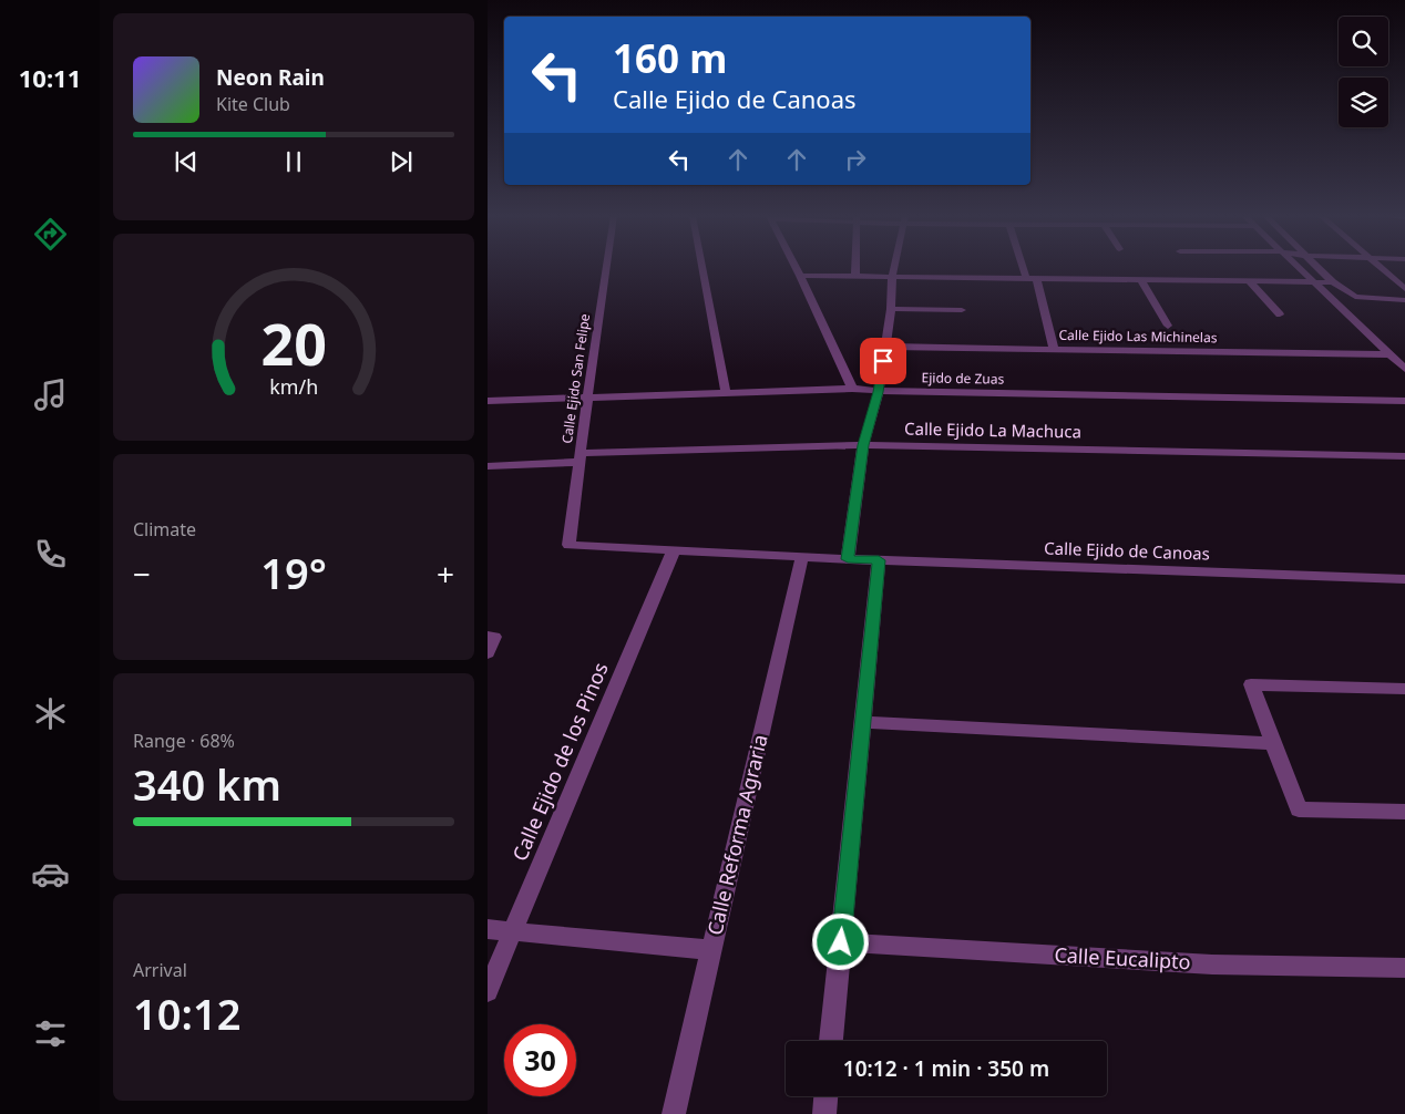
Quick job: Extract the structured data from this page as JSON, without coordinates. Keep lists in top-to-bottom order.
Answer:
{
  "streets": {
    "street": [
      "Calle Ejido Las Michinelas",
      "Calle Ejido San Felipe",
      "Ejido de Zuas",
      "Calle Ejido La Machuca",
      "Calle Ejido de Canoas",
      "Calle Ejido de los Pinos",
      "Calle Reforma Agraria",
      "Calle Eucalipto"
    ]
  },
  "crossings": [
    ["Calle Ejido San Felipe", "Ejido de Zuas"],
    ["Calle Ejido San Felipe", "Calle Ejido La Machuca"],
    ["Calle Ejido San Felipe", "Calle Ejido de Canoas"],
    ["Calle Ejido de Canoas", "Calle Ejido de los Pinos"],
    ["Calle Ejido de Canoas", "Calle Reforma Agraria"]
  ],
  "page": {
    "tabs": "10:11",
    "turn": ["160 m", "Calle Ejido de Canoas"],
    "song": ["Neon Rain", "Kite Club"],
    "tile": [
      "Climate",
      ["Range · 68%", "340 km"],
      ["Arrival", "10:12"]
    ],
    "heat": ["−", "19°", "+"],
    "limit": "30",
    "trip": "10:12 · 1 min · 350 m",
    "gauge": ["20", "km/h"]
  }
}
